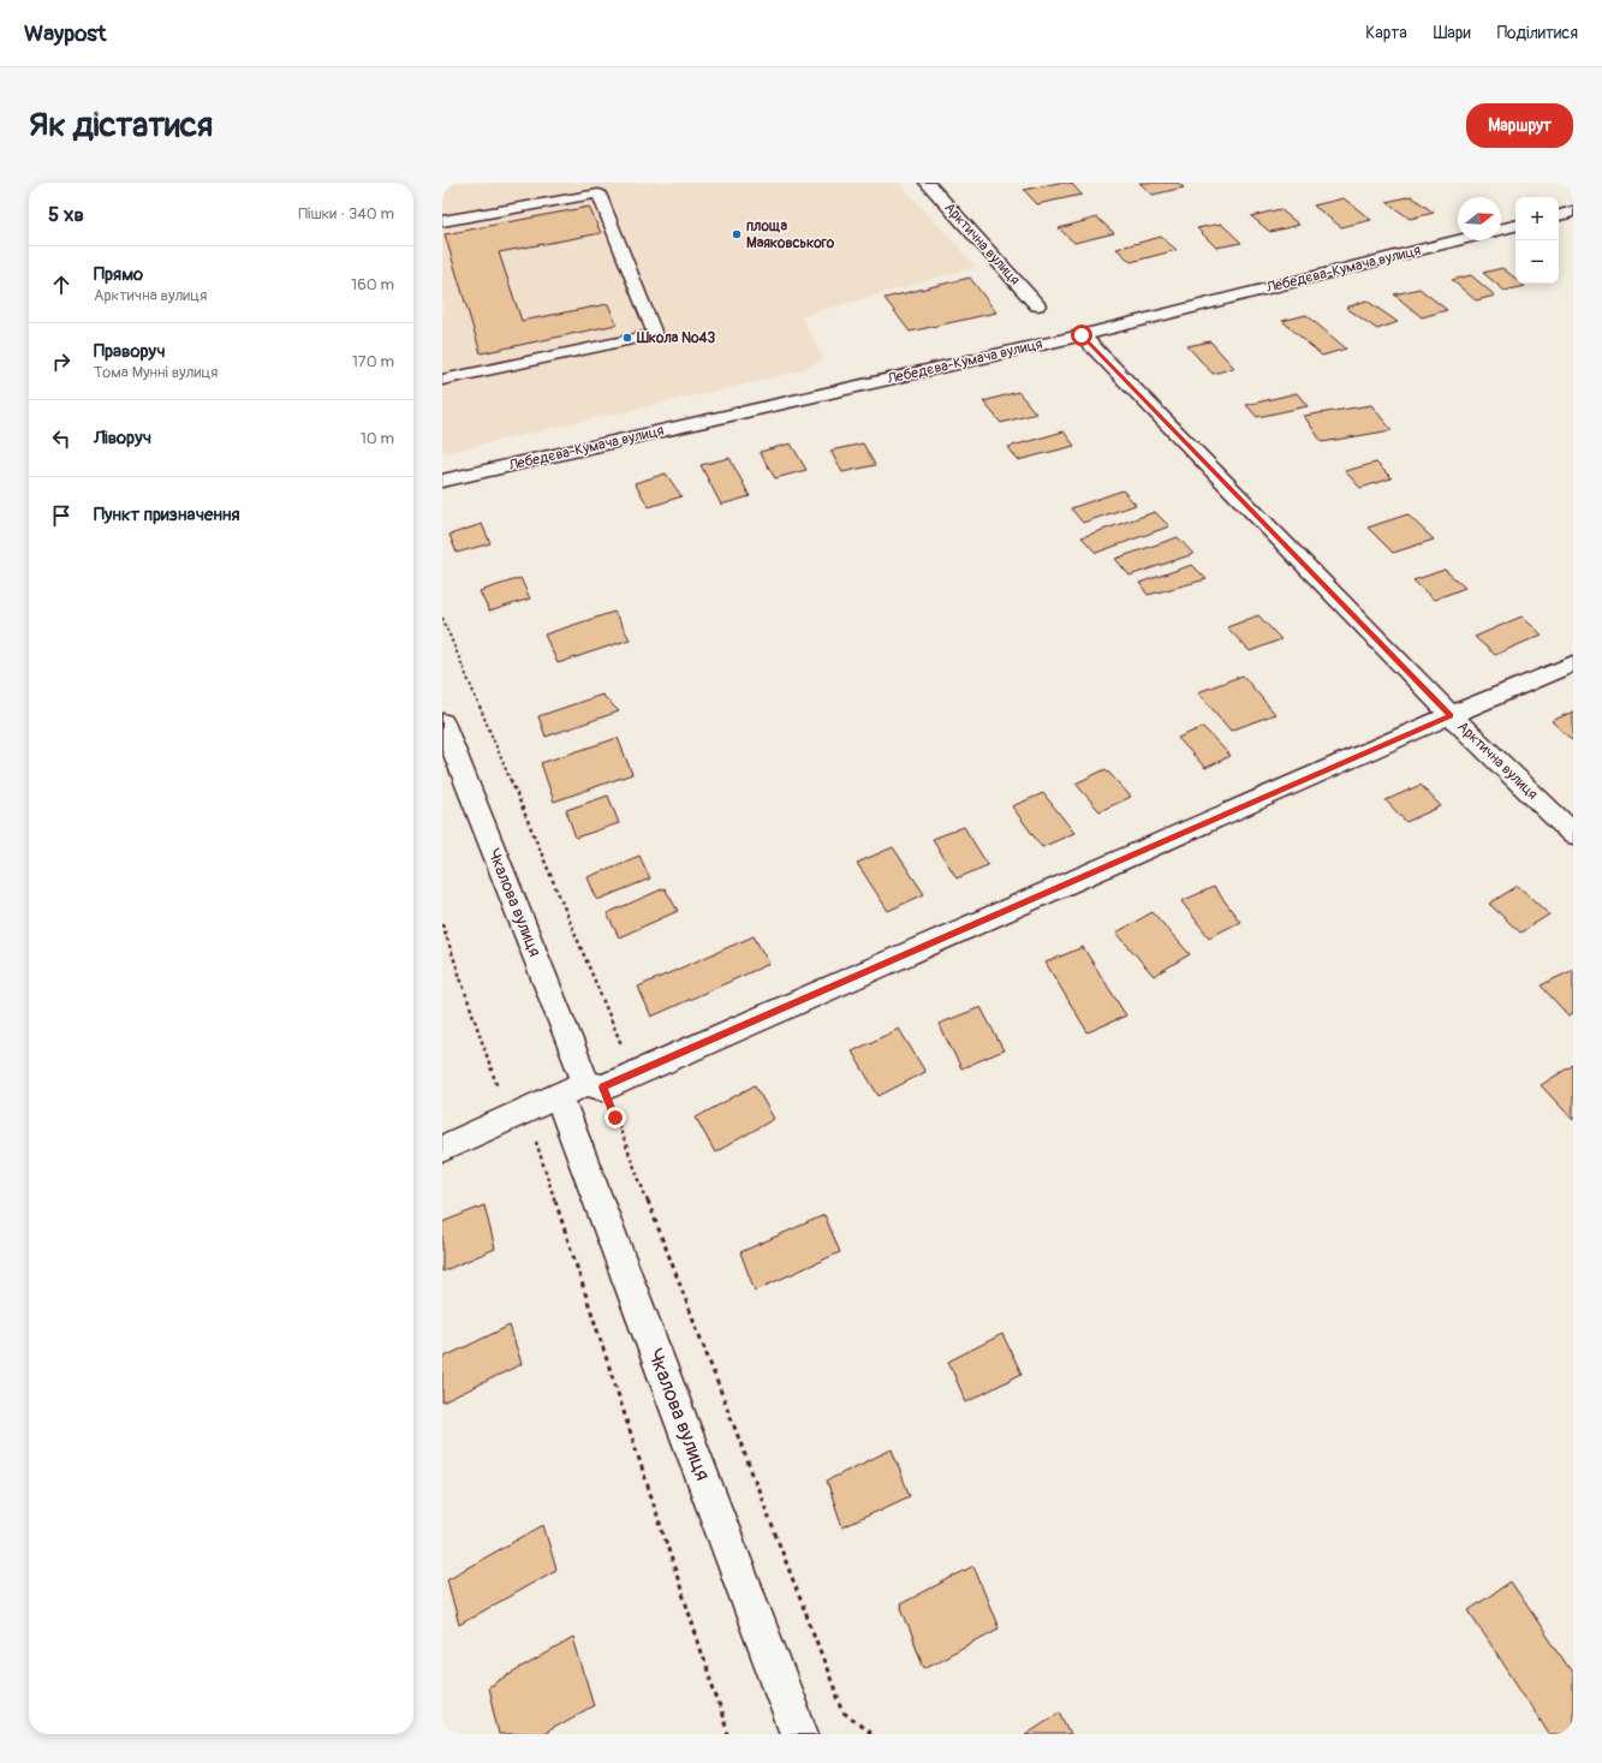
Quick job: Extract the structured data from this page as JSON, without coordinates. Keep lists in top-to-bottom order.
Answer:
{
  "streets": {
    "street": ["Арктична вулиця", "Лебедєва-Кумача вулиця", "Чкалова вулиця"]
  },
  "crossings": [
    ["Арктична вулиця", "Лебедєва-Кумача вулиця"]
  ],
  "places": ["площа Маяковського", "Школа №43"],
  "north": "right",
  "page": {
    "header": "Waypost",
    "nav": ["Карта", "Шари", "Поділитися"],
    "buttons": "Маршрут",
    "title": "Як дістатися",
    "heading": ["5 хв", "Пішки · 340 m"],
    "map_buttons": ["+", "−"],
    "list": [
      ["Прямо", "Арктична вулиця", "160 m"],
      ["Праворуч", "Тома Мунні вулиця", "170 m"],
      ["Ліворуч", "10 m"],
      "Пункт призначення"
    ]
  }
}
